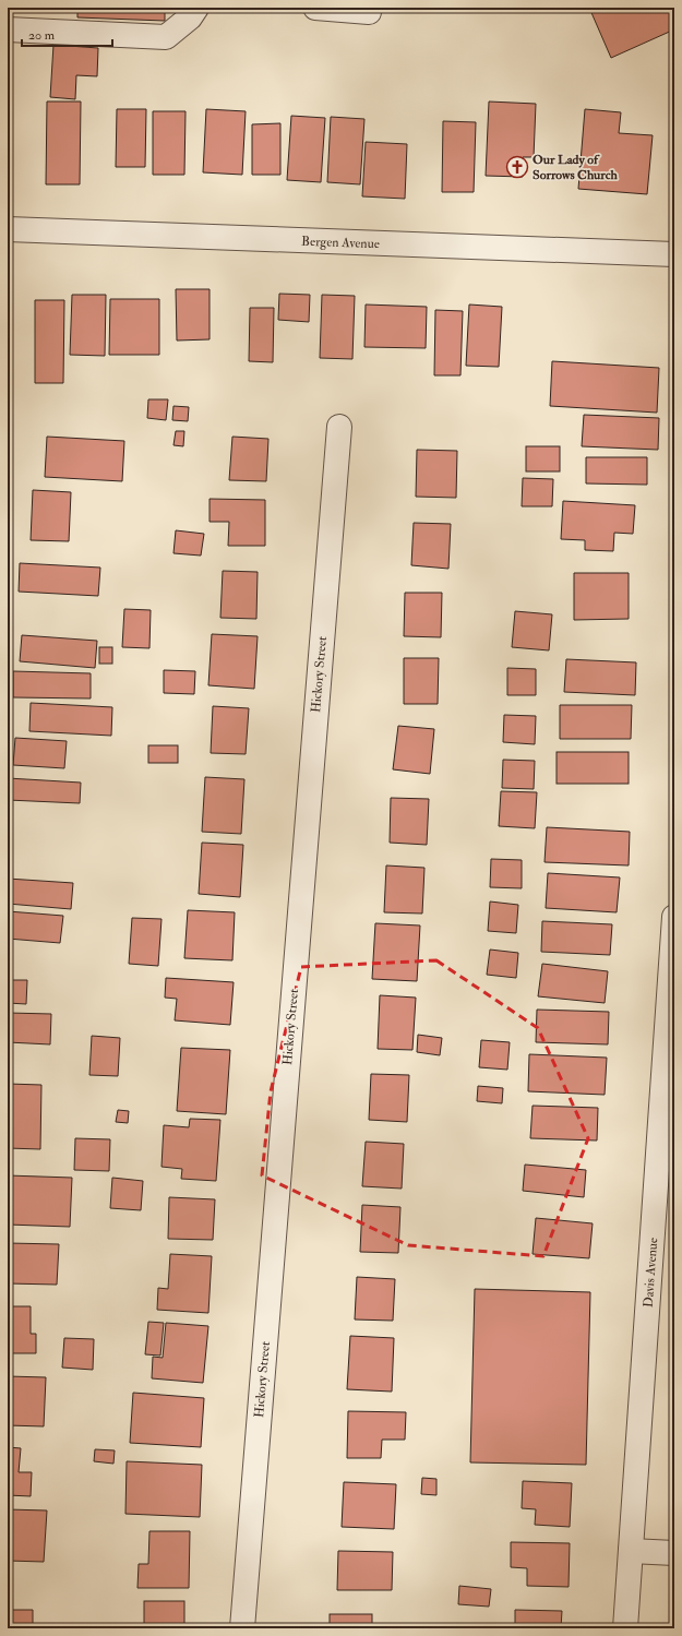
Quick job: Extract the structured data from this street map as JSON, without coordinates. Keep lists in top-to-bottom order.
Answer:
{
  "streets": {
    "street": ["Bergen Avenue", "Hickory Street", "Davis Avenue"]
  },
  "places": {
    "church": ["Our Lady of Sorrows Church"]
  },
  "scale_bar": "20 m"
}
